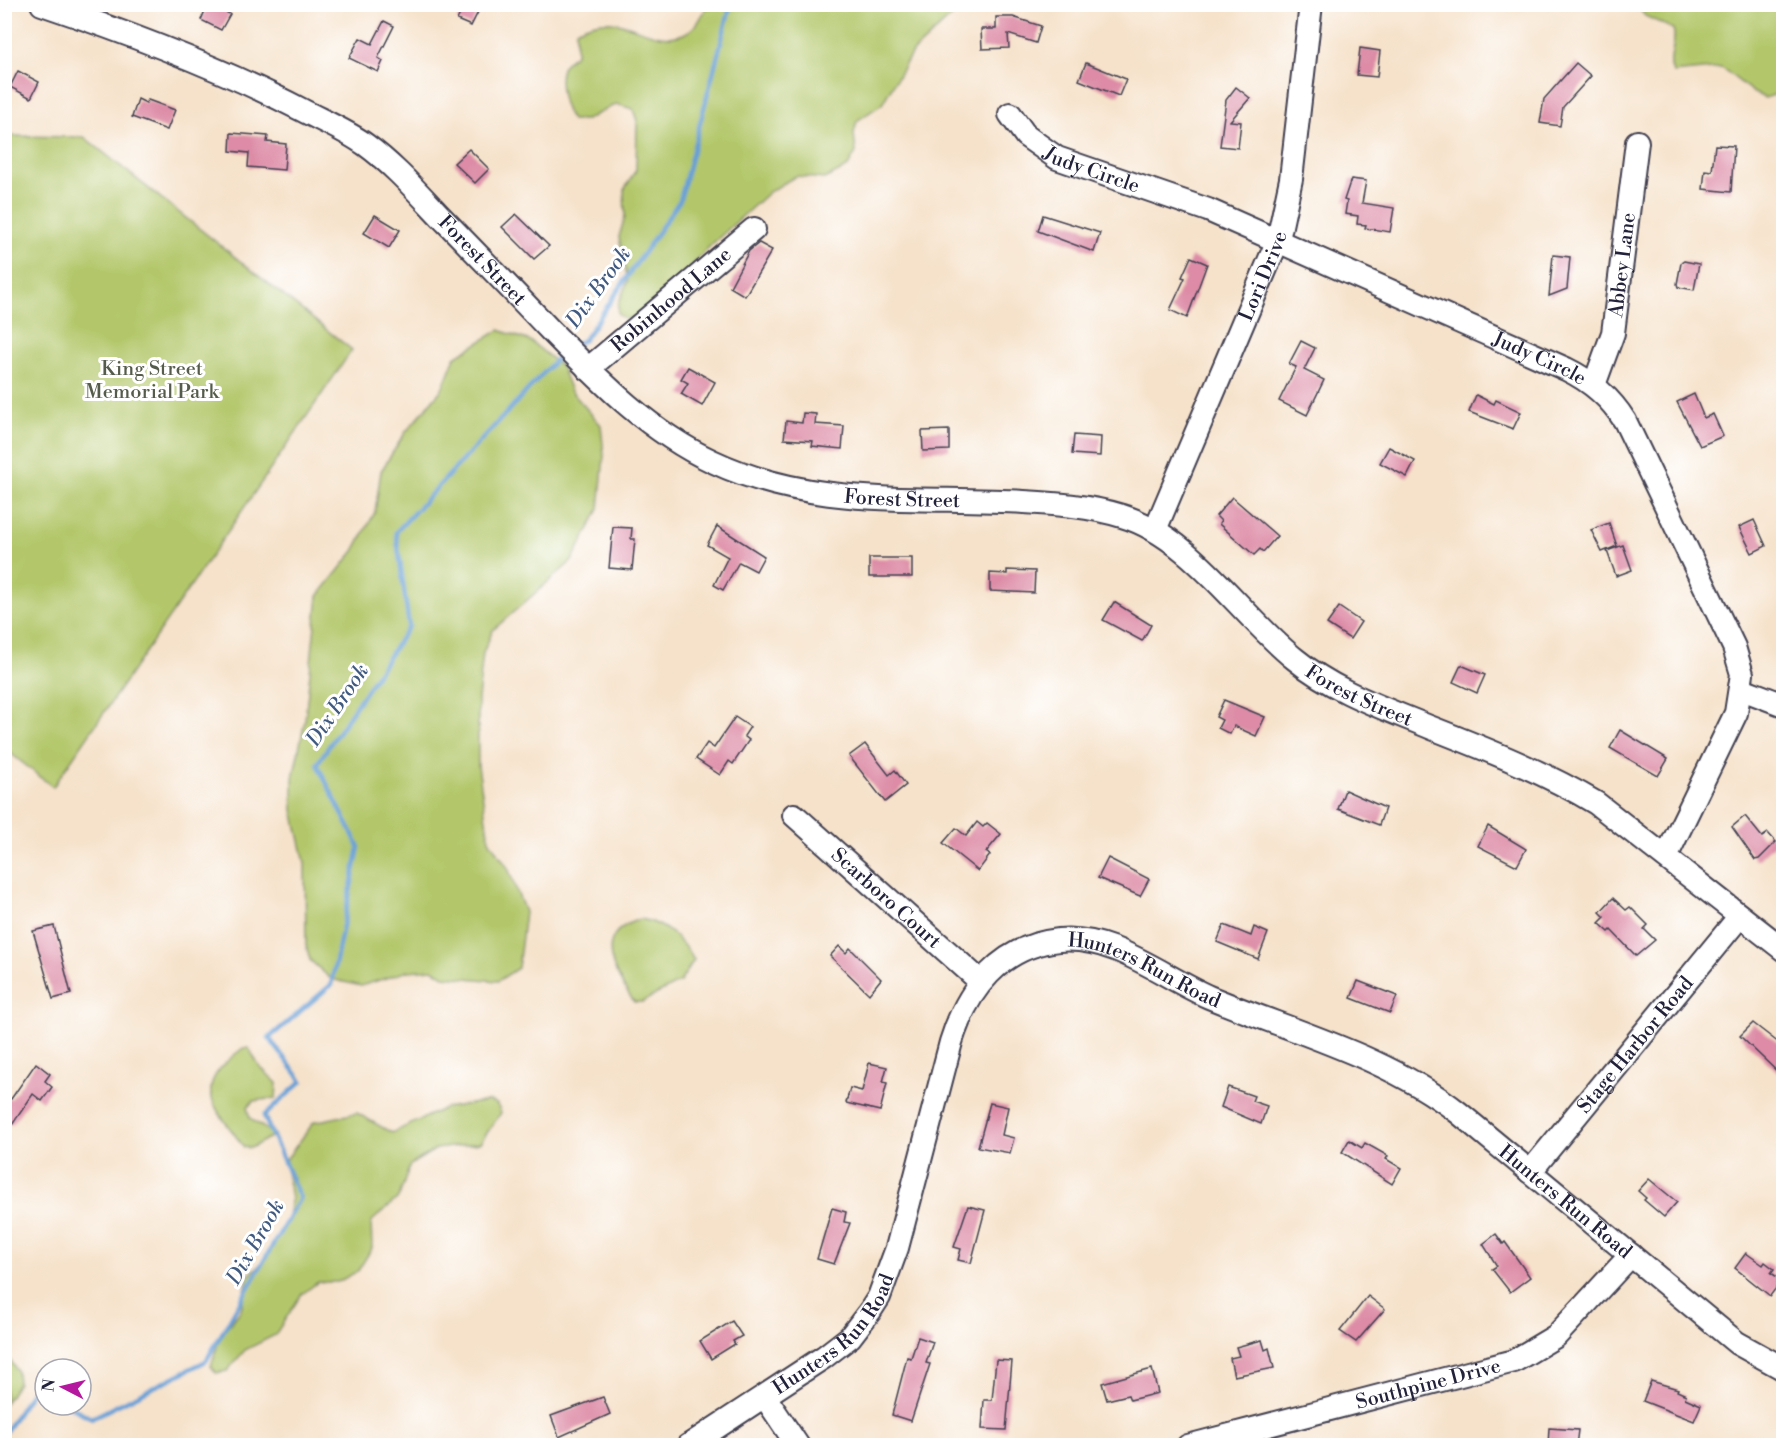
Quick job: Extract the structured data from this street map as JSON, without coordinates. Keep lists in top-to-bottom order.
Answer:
{
  "streets": {
    "street": [
      "Judy Circle",
      "Forest Street",
      "Abbey Lane",
      "Lori Drive",
      "Robinhood Lane",
      "Scarboro Court",
      "Hunters Run Road",
      "Stage Harbor Road",
      "Southpine Drive"
    ]
  },
  "crossings": [
    ["Judy Circle", "Forest Street"],
    ["Judy Circle", "Abbey Lane"],
    ["Judy Circle", "Lori Drive"],
    ["Forest Street", "Lori Drive"],
    ["Forest Street", "Robinhood Lane"],
    ["Forest Street", "Stage Harbor Road"],
    ["Scarboro Court", "Hunters Run Road"],
    ["Hunters Run Road", "Stage Harbor Road"],
    ["Hunters Run Road", "Southpine Drive"]
  ],
  "water": ["Dix Brook"],
  "parks": ["King Street Memorial Park"],
  "north": "left"
}
